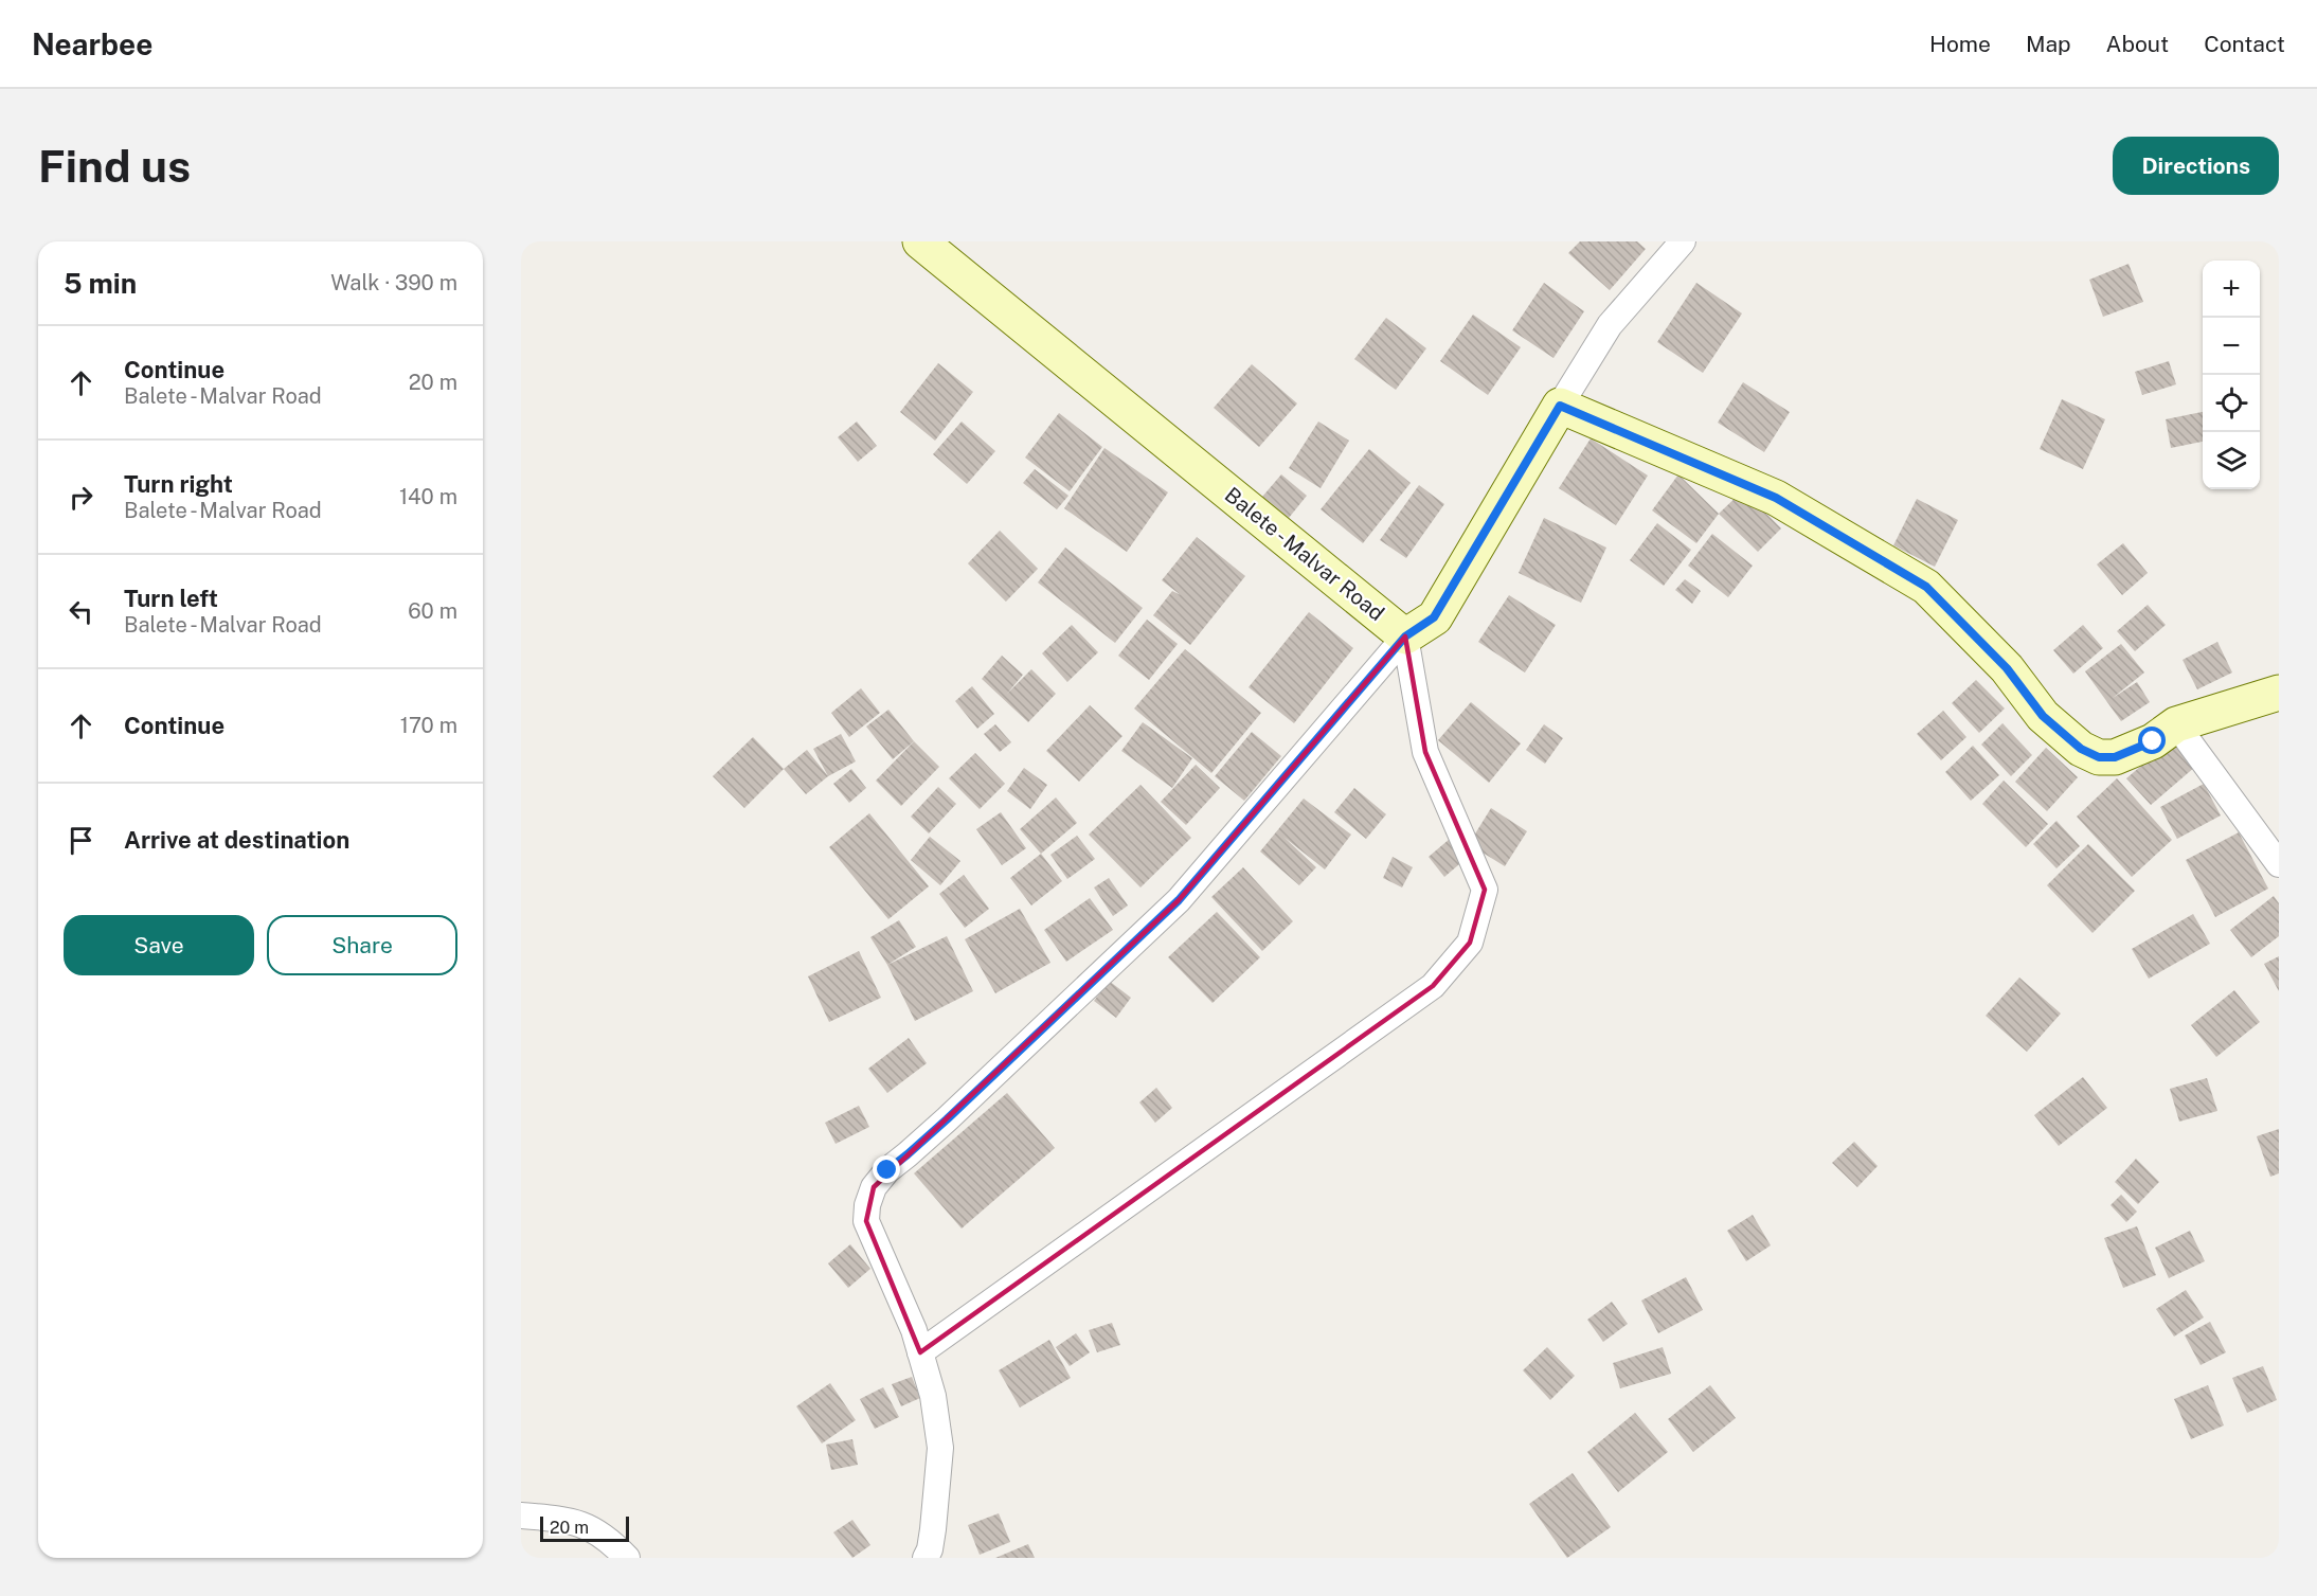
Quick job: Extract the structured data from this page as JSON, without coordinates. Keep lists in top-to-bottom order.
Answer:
{
  "streets": {
    "main road": ["Balete - Malvar Road"]
  },
  "scale_bar": "20 m",
  "page": {
    "header": "Nearbee",
    "nav": [
      "Home",
      "Map",
      "About",
      "Contact"
    ],
    "buttons": [
      "Directions",
      ["Save", "Share"]
    ],
    "title": "Find us",
    "heading": ["5 min", "Walk · 390 m"],
    "map_buttons": ["+", "−"],
    "list": [
      ["Continue", "Balete - Malvar Road", "20 m"],
      ["Turn right", "Balete - Malvar Road", "140 m"],
      ["Turn left", "Balete - Malvar Road", "60 m"],
      ["Continue", "170 m"],
      "Arrive at destination"
    ],
    "scale": "20 m"
  }
}
